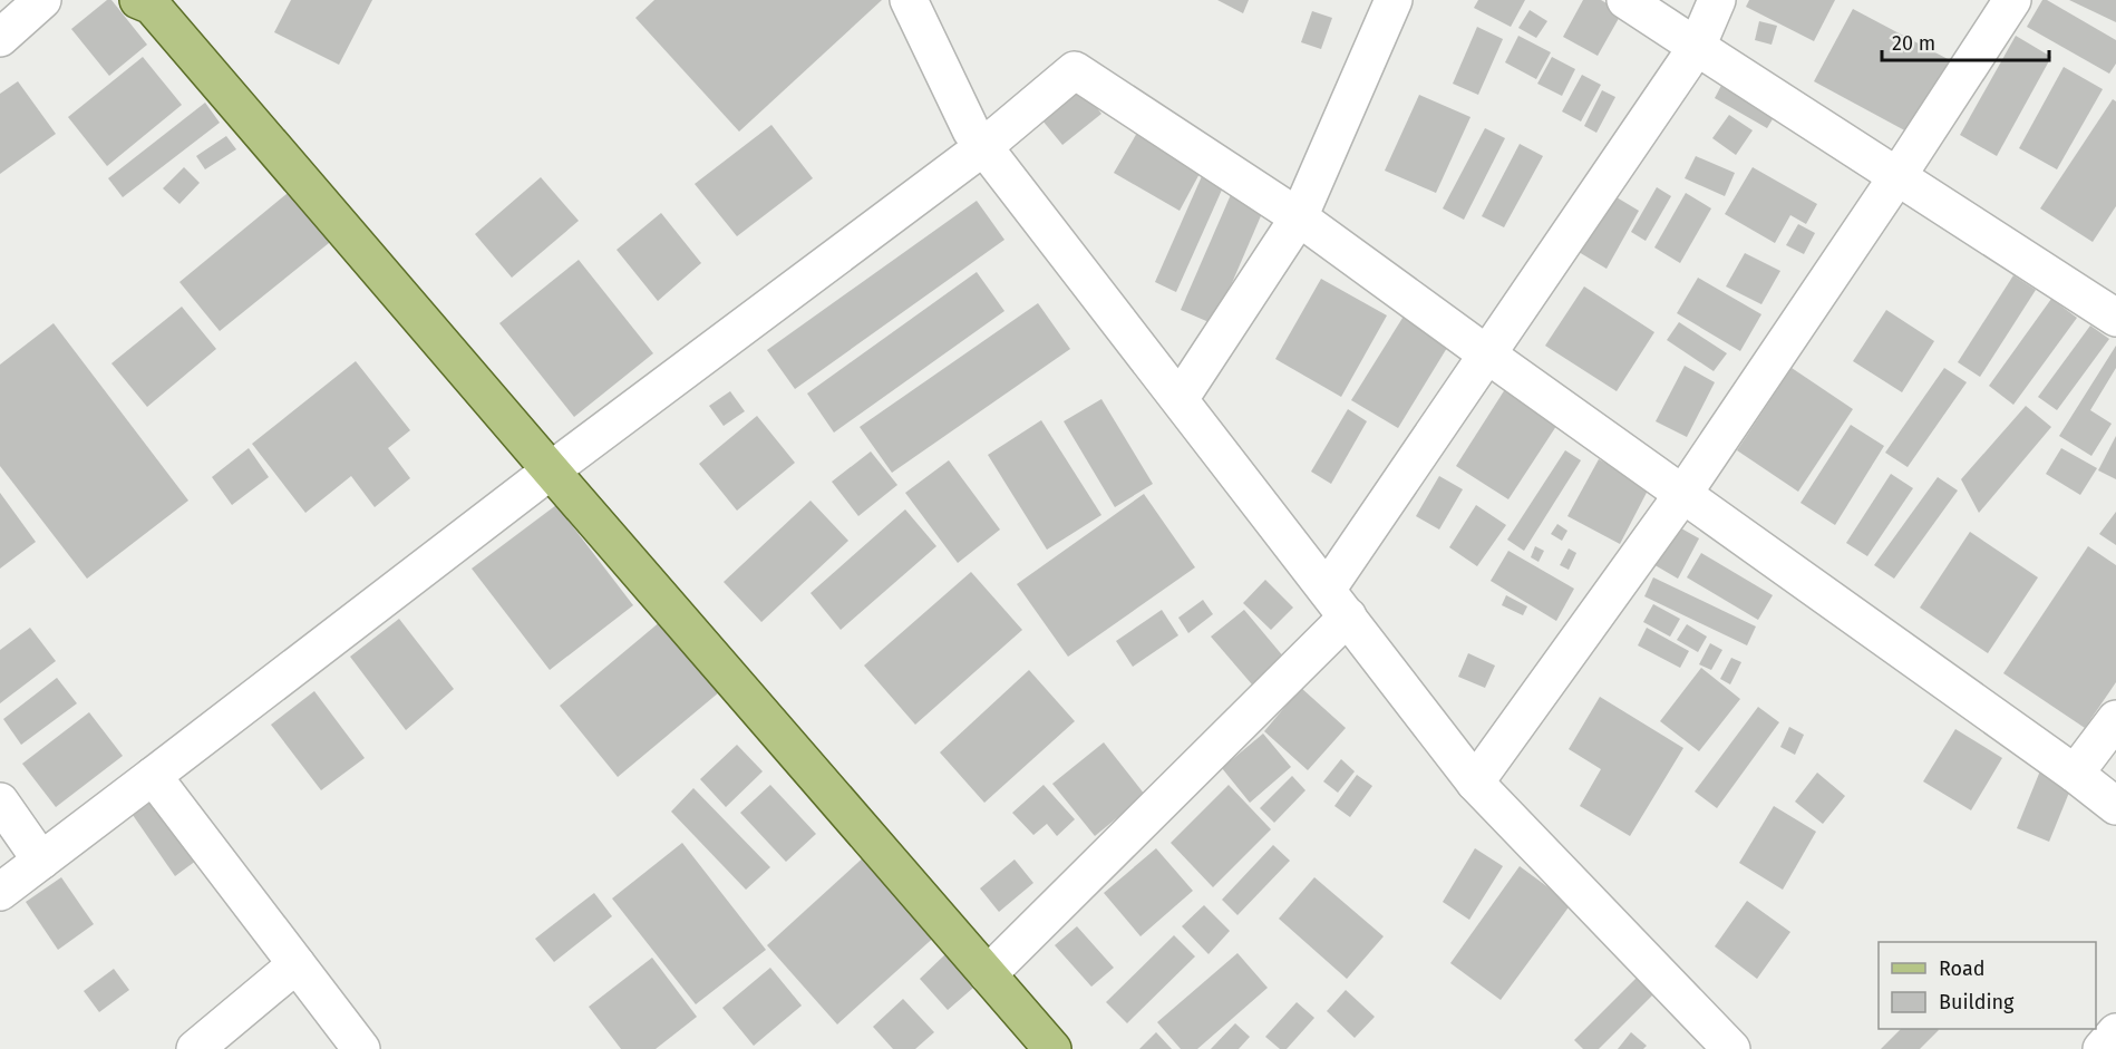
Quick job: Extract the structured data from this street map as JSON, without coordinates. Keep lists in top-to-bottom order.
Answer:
{
  "legend": ["Road", "Building"],
  "scale_bar": "20 m"
}
